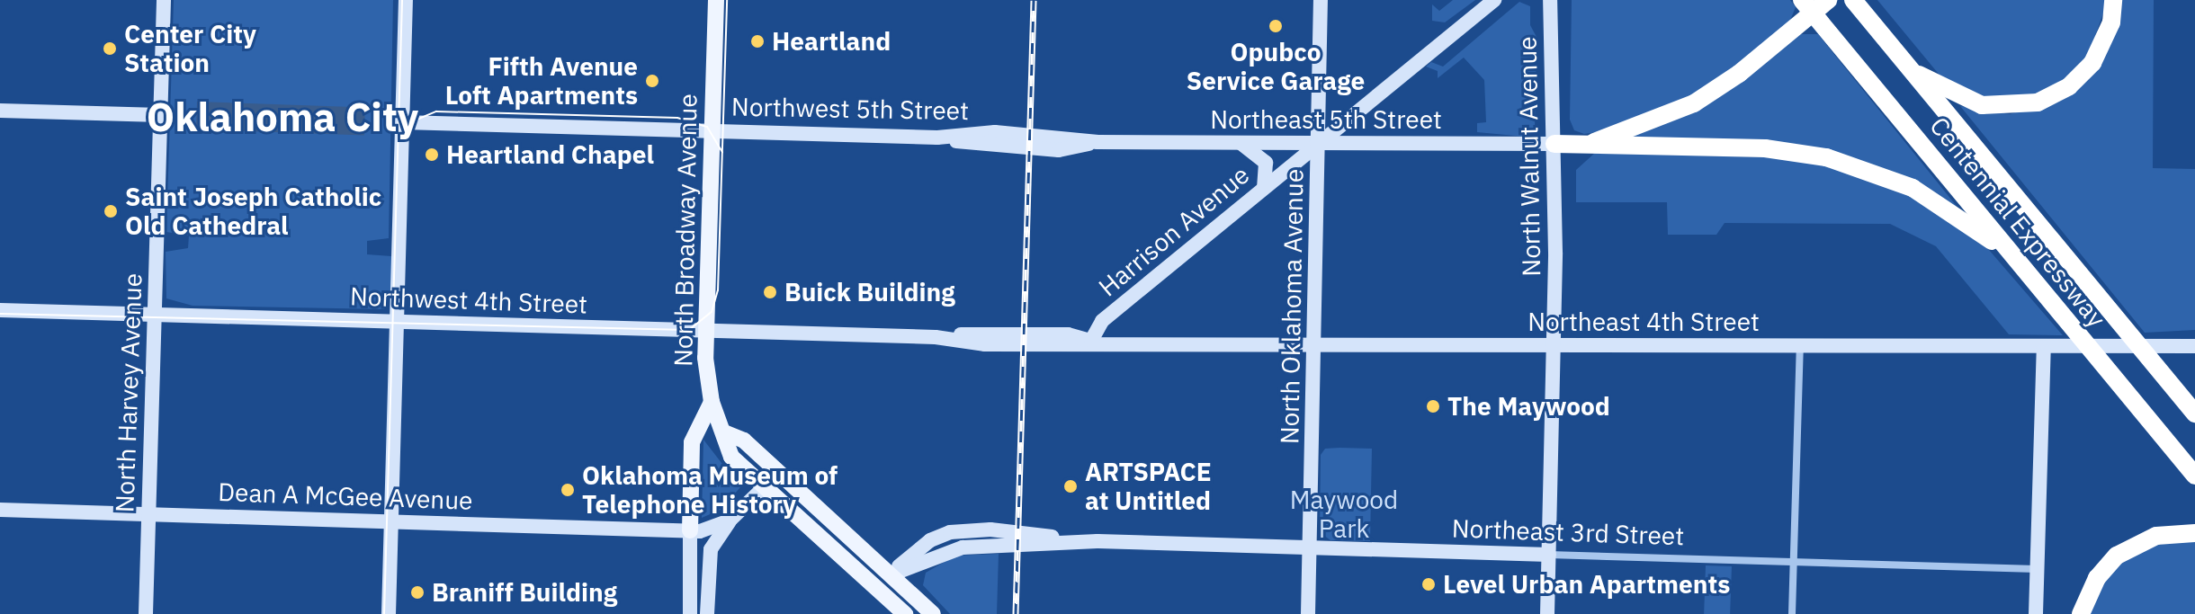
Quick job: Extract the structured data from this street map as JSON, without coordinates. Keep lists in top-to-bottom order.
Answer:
{
  "streets": {
    "highway": ["Centennial Expressway"],
    "main road": ["North Broadway Avenue"],
    "street": [
      "Northwest 5th Street",
      "Northeast 5th Street",
      "North Walnut Avenue",
      "Harrison Avenue",
      "Northwest 4th Street",
      "North Oklahoma Avenue",
      "Northeast 4th Street",
      "North Harvey Avenue",
      "Dean A McGee Avenue",
      "Northeast 3rd Street"
    ]
  },
  "crossings": [
    ["Northwest 5th Street", "Northeast 5th Street"],
    ["Northwest 5th Street", "North Broadway Avenue"],
    ["Northeast 5th Street", "North Walnut Avenue"],
    ["Northeast 5th Street", "Harrison Avenue"],
    ["Northeast 5th Street", "North Oklahoma Avenue"],
    ["North Walnut Avenue", "Northeast 4th Street"],
    ["North Walnut Avenue", "Northeast 3rd Street"],
    ["North Broadway Avenue", "Northwest 4th Street"],
    ["North Broadway Avenue", "Dean A McGee Avenue"],
    ["North Broadway Avenue", "Northeast 3rd Street"],
    ["Harrison Avenue", "Northwest 4th Street"],
    ["Harrison Avenue", "North Oklahoma Avenue"],
    ["Harrison Avenue", "Northeast 4th Street"],
    ["Northwest 4th Street", "Northeast 4th Street"],
    ["Northwest 4th Street", "North Harvey Avenue"],
    ["North Oklahoma Avenue", "Northeast 4th Street"],
    ["North Oklahoma Avenue", "Northeast 3rd Street"],
    ["North Harvey Avenue", "Dean A McGee Avenue"]
  ],
  "districts": ["Oklahoma City"],
  "parks": ["Maywood Park"],
  "places": [
    "Opubco Service Garage",
    "Heartland",
    "Center City Station",
    "Fifth Avenue Loft Apartments",
    "Heartland Chapel",
    "Saint Joseph Catholic Old Cathedral",
    "Buick Building",
    "The Maywood",
    "ARTSPACE at Untitled",
    "Oklahoma Museum of Telephone History",
    "Level Urban Apartments",
    "Braniff Building"
  ]
}
